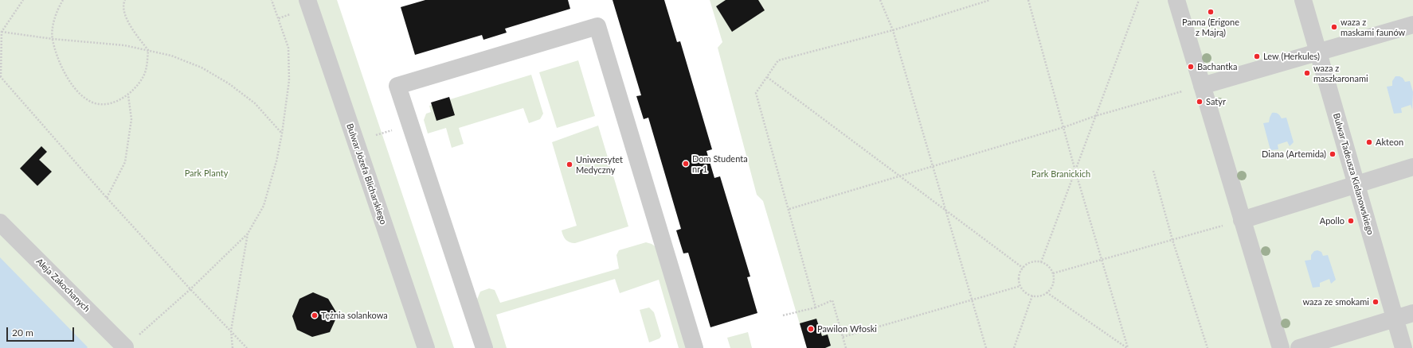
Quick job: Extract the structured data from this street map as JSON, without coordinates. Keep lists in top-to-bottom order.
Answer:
{
  "streets": {
    "street": ["Bulwar Józefa Blicharskiego", "Bulwar Tadeusza Kielanowskiego", "Aleja Zakochanych"]
  },
  "parks": ["Park Planty", "Park Branickich"],
  "places": [
    "Panna (Erigone z Majrą)",
    "waza z maskami faunów",
    "Lew (Herkules)",
    "Bachantka",
    "waza z maszkaronami",
    "Satyr",
    "Akteon",
    "Diana (Artemida)",
    "Dom Studenta nr 1",
    "Uniwersytet Medyczny",
    "Apollo",
    "waza ze smokami",
    "Tężnia solankowa",
    "Pawilon Włoski"
  ],
  "scale_bar": "20 m"
}
